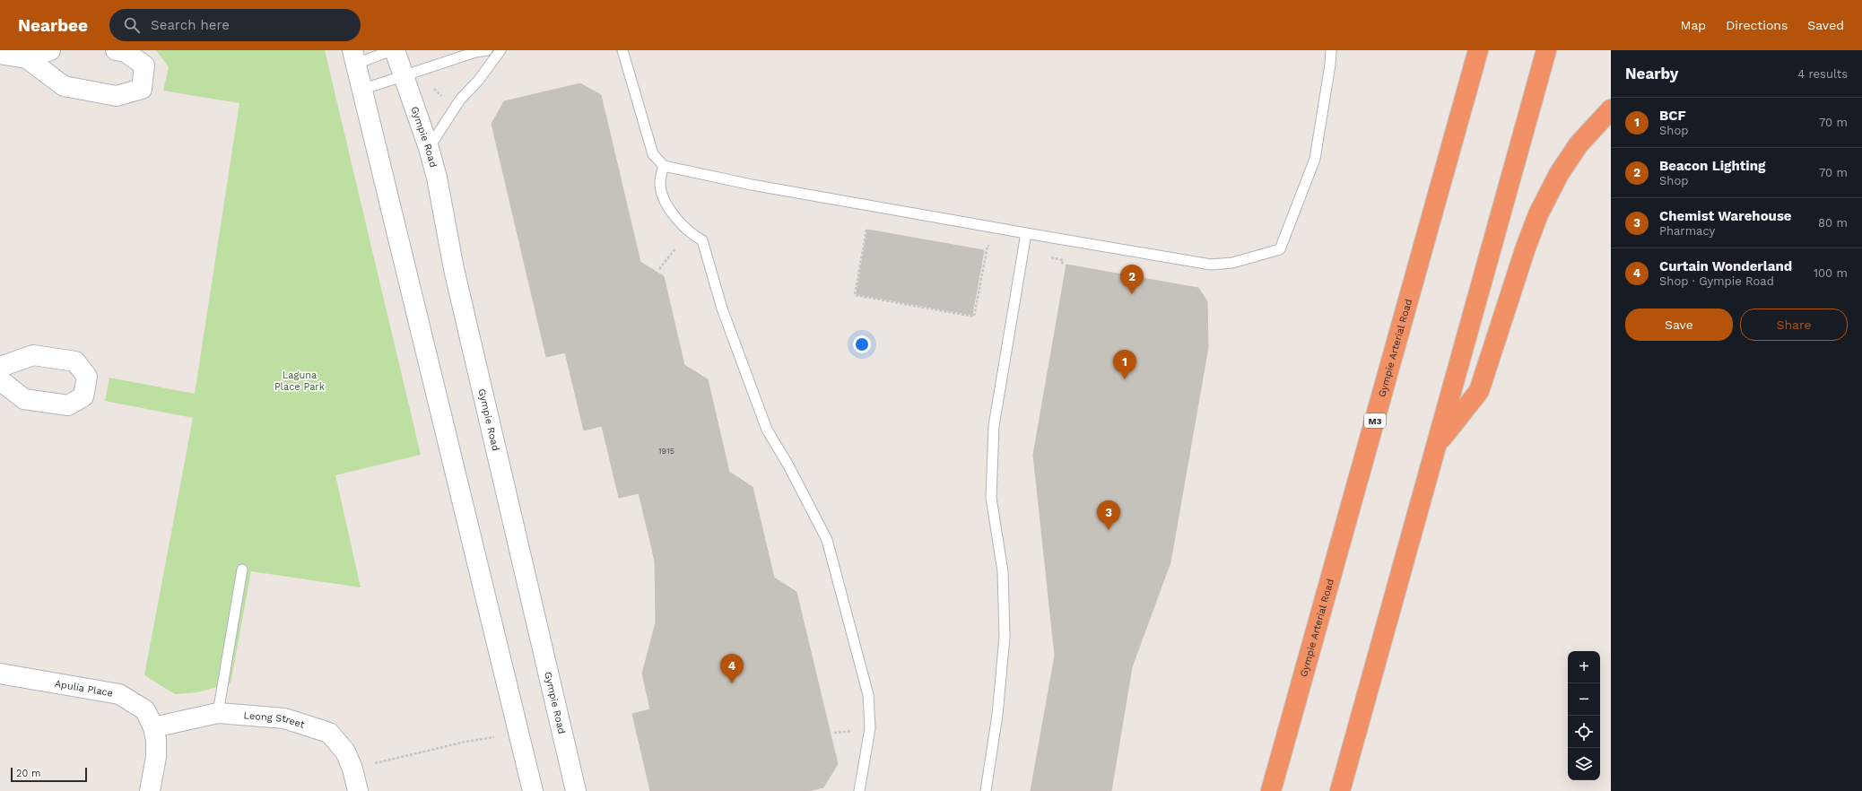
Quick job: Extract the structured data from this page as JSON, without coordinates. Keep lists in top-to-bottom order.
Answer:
{
  "streets": {
    "highway": ["Gympie Arterial Road", "M3"],
    "main road": ["Gympie Road", "Apulia Place", "Leong Street"]
  },
  "crossings": [
    ["Apulia Place", "Leong Street"]
  ],
  "parks": ["Laguna Place Park"],
  "house_numbers": ["1915"],
  "scale_bar": "20 m",
  "page": {
    "header": "Nearbee",
    "search": "Search here",
    "nav": ["Map", "Directions", "Saved"],
    "heading": ["Nearby", "4 results"],
    "list": [
      {
        "mark": "1",
        "name": "BCF",
        "note": "Shop",
        "value": "70 m"
      },
      {
        "mark": "2",
        "name": "Beacon Lighting",
        "note": "Shop",
        "value": "70 m"
      },
      {
        "mark": "3",
        "name": "Chemist Warehouse",
        "note": "Pharmacy",
        "value": "80 m"
      },
      {
        "mark": "4",
        "name": "Curtain Wonderland",
        "note": "Shop · Gympie Road",
        "value": "100 m"
      }
    ],
    "pins": [
      "2",
      "1",
      "3",
      "4"
    ],
    "buttons": ["Save", "Share"],
    "map_buttons": ["+", "−"],
    "scale": "20 m"
  }
}
